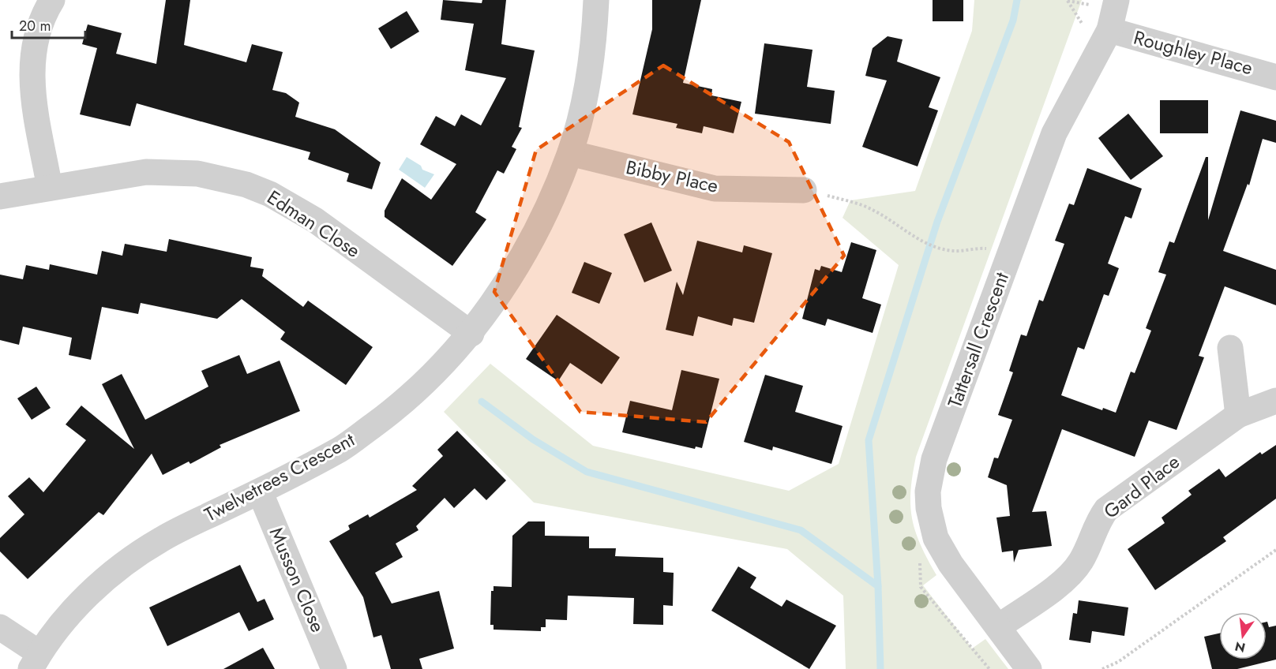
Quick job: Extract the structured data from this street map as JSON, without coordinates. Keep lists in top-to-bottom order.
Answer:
{
  "streets": {
    "street": [
      "Roughley Place",
      "Bibby Place",
      "Edman Close",
      "Tattersall Crescent",
      "Twelvetrees Crescent",
      "Gard Place",
      "Musson Close"
    ]
  },
  "crossings": [
    ["Roughley Place", "Tattersall Crescent"],
    ["Bibby Place", "Twelvetrees Crescent"],
    ["Edman Close", "Twelvetrees Crescent"],
    ["Tattersall Crescent", "Gard Place"],
    ["Twelvetrees Crescent", "Musson Close"]
  ],
  "scale_bar": "20 m",
  "north": "bottom"
}
